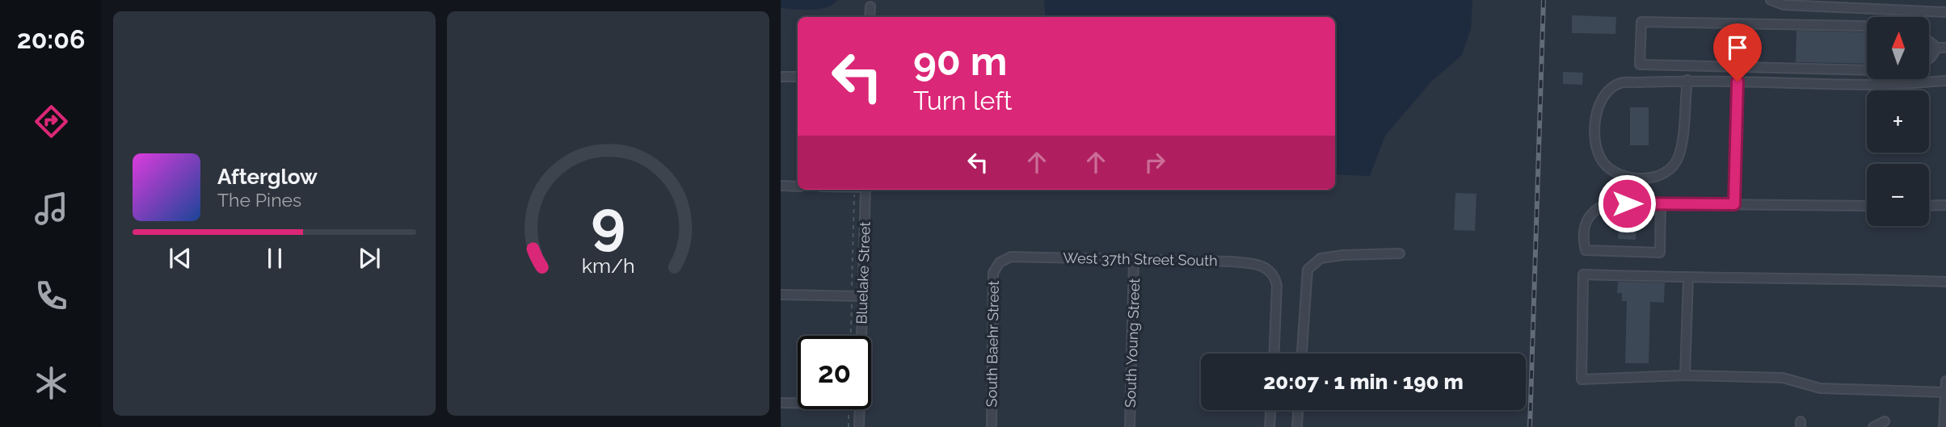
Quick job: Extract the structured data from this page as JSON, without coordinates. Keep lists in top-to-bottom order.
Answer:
{
  "streets": {
    "street": [
      "West 37th Street South",
      "Bluelake Street",
      "South Young Street",
      "South Baehr Street"
    ]
  },
  "crossings": [
    ["West 37th Street South", "South Young Street"],
    ["West 37th Street South", "South Baehr Street"]
  ],
  "north": "top",
  "page": {
    "tabs": "20:06",
    "map_buttons": ["+", "−"],
    "turn": ["90 m", "Turn left"],
    "song": ["Afterglow", "The Pines"],
    "limit": "20",
    "trip": "20:07 · 1 min · 190 m",
    "gauge": ["9", "km/h"]
  }
}
